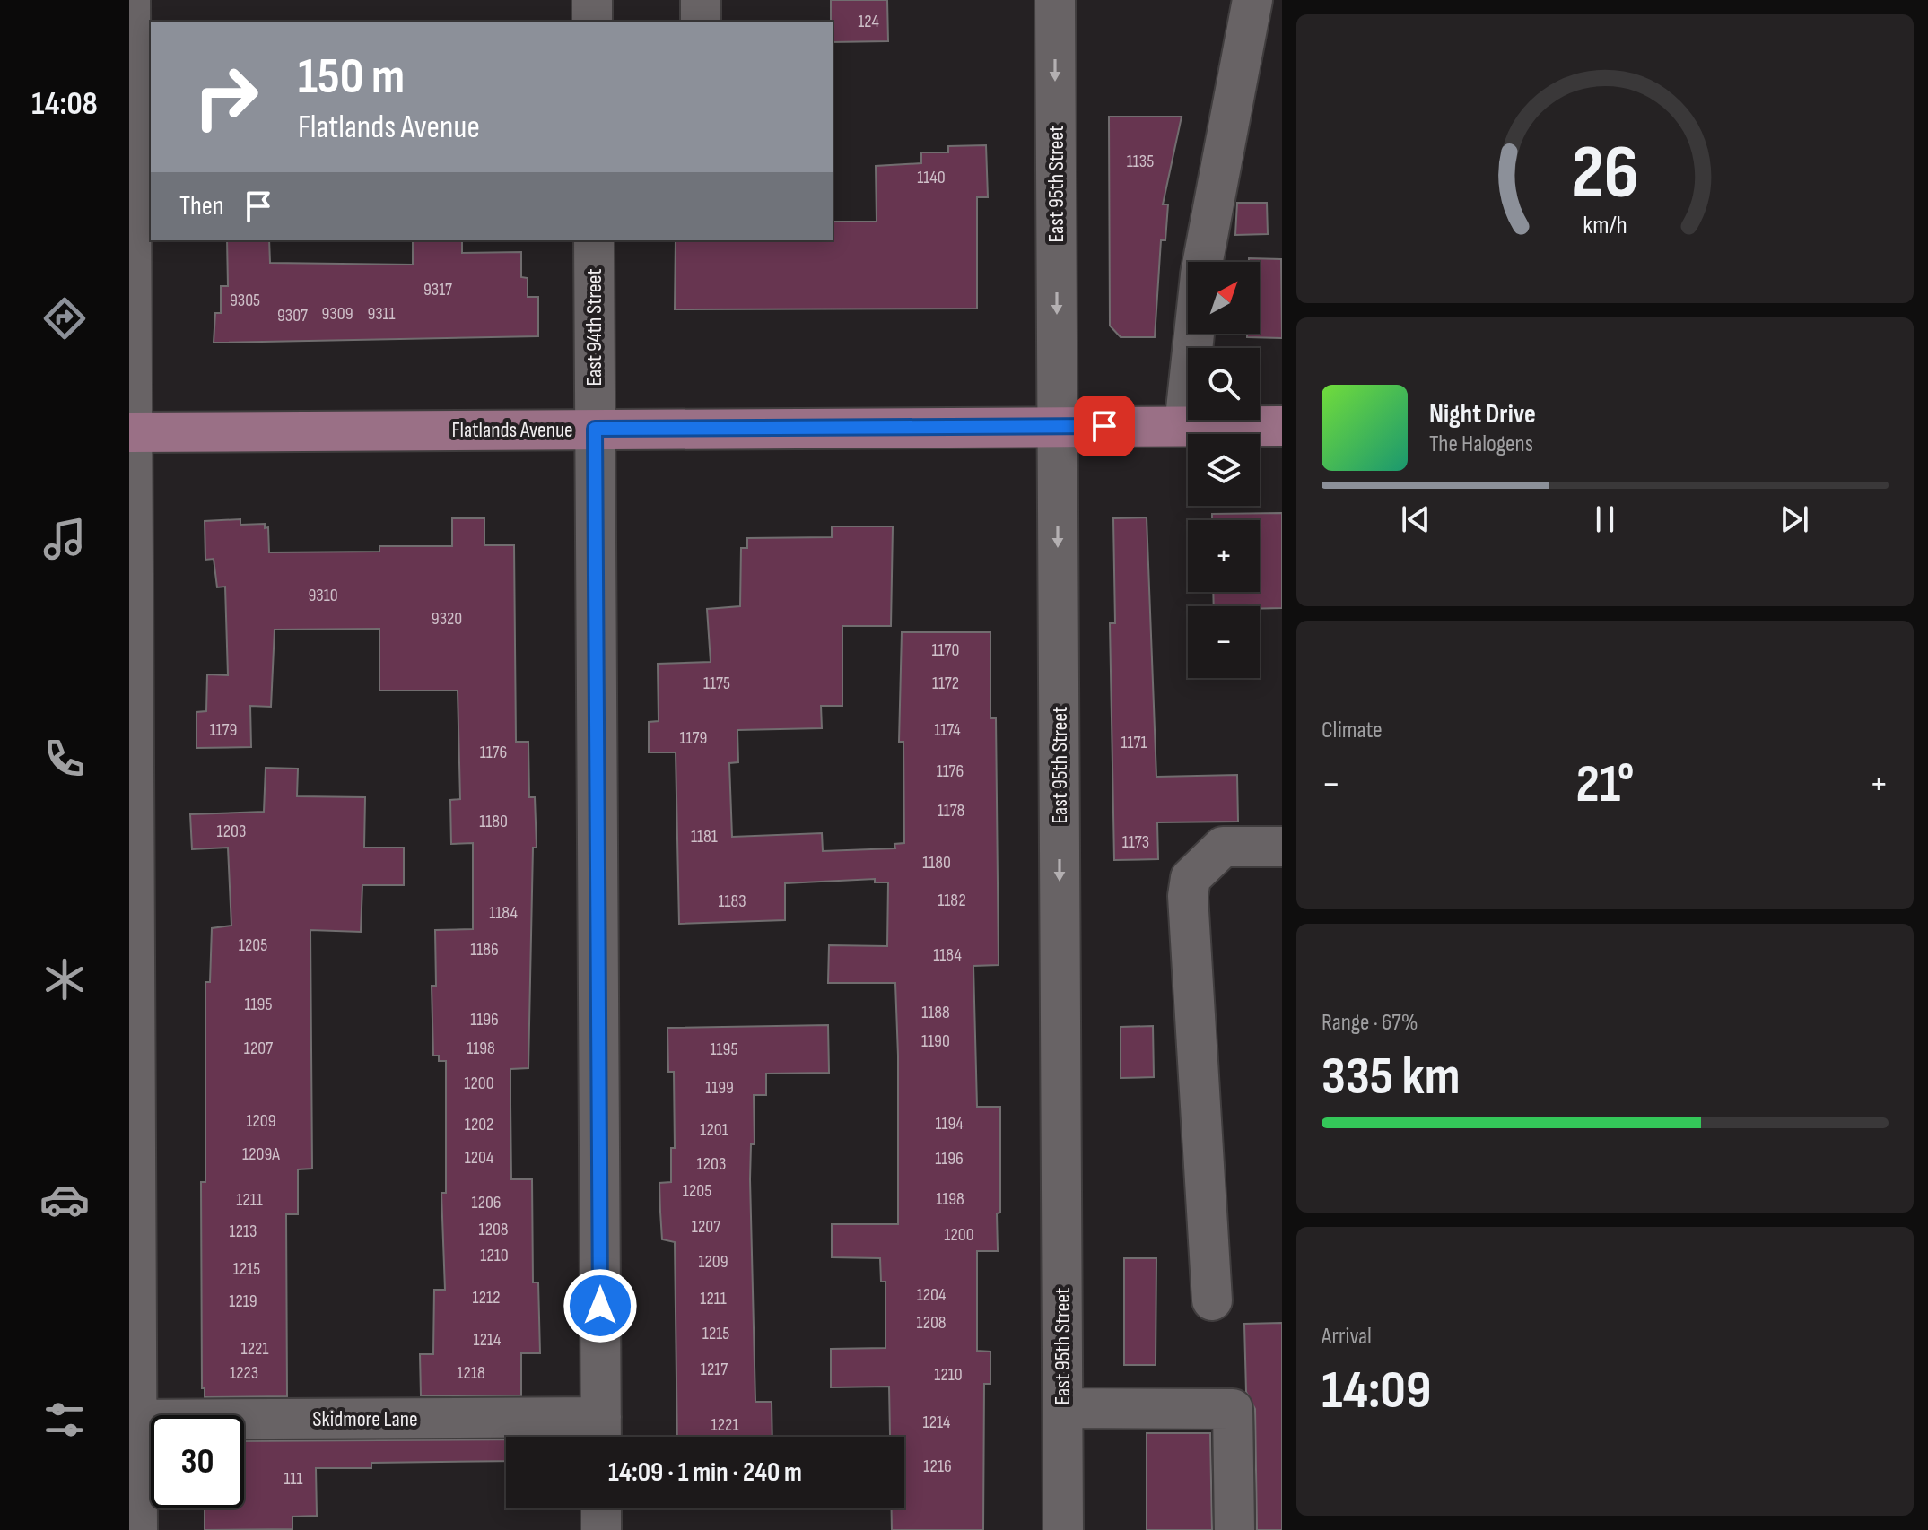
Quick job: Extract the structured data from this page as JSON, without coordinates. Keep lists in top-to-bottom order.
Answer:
{
  "streets": {
    "main road": ["Flatlands Avenue"],
    "street": ["East 95th Street", "East 94th Street", "Skidmore Lane"]
  },
  "crossings": [
    ["East 95th Street", "Flatlands Avenue"],
    ["East 94th Street", "Flatlands Avenue"],
    ["East 94th Street", "Skidmore Lane"]
  ],
  "one_way": ["East 95th Street"],
  "house_numbers": [
    "124",
    "1135",
    "1140",
    "9317",
    "9305",
    "9309",
    "9311",
    "9307",
    "9310",
    "9320",
    "1170",
    "1175",
    "1172",
    "1179",
    "1174",
    "1179",
    "1171",
    "1176",
    "1176",
    "1178",
    "1180",
    "1203",
    "1181",
    "1173",
    "1180",
    "1182",
    "1183",
    "1184",
    "1205",
    "1186",
    "1184",
    "1195",
    "1188",
    "1196",
    "1190",
    "1207",
    "1198",
    "1195",
    "1200",
    "1199",
    "1209",
    "1194",
    "1202",
    "1201",
    "1209A",
    "1204",
    "1196",
    "1203",
    "1205",
    "1198",
    "1211",
    "1206",
    "1207",
    "1208",
    "1213",
    "1200",
    "1210",
    "1209",
    "1215",
    "1204",
    "1212",
    "1211",
    "1219",
    "1208",
    "1215",
    "1214",
    "1221",
    "1217",
    "1223",
    "1218",
    "1210",
    "1214",
    "1221",
    "1216",
    "111"
  ],
  "north": "top right",
  "page": {
    "tabs": "14:08",
    "turn": ["150 m", "Flatlands Avenue"],
    "then": "Then",
    "map_buttons": ["+", "−"],
    "song": ["Night Drive", "The Halogens"],
    "tile": [
      "Climate",
      ["Range · 67%", "335 km"],
      ["Arrival", "14:09"]
    ],
    "heat": ["−", "21°", "+"],
    "limit": "30",
    "trip": "14:09 · 1 min · 240 m",
    "gauge": ["26", "km/h"]
  }
}
